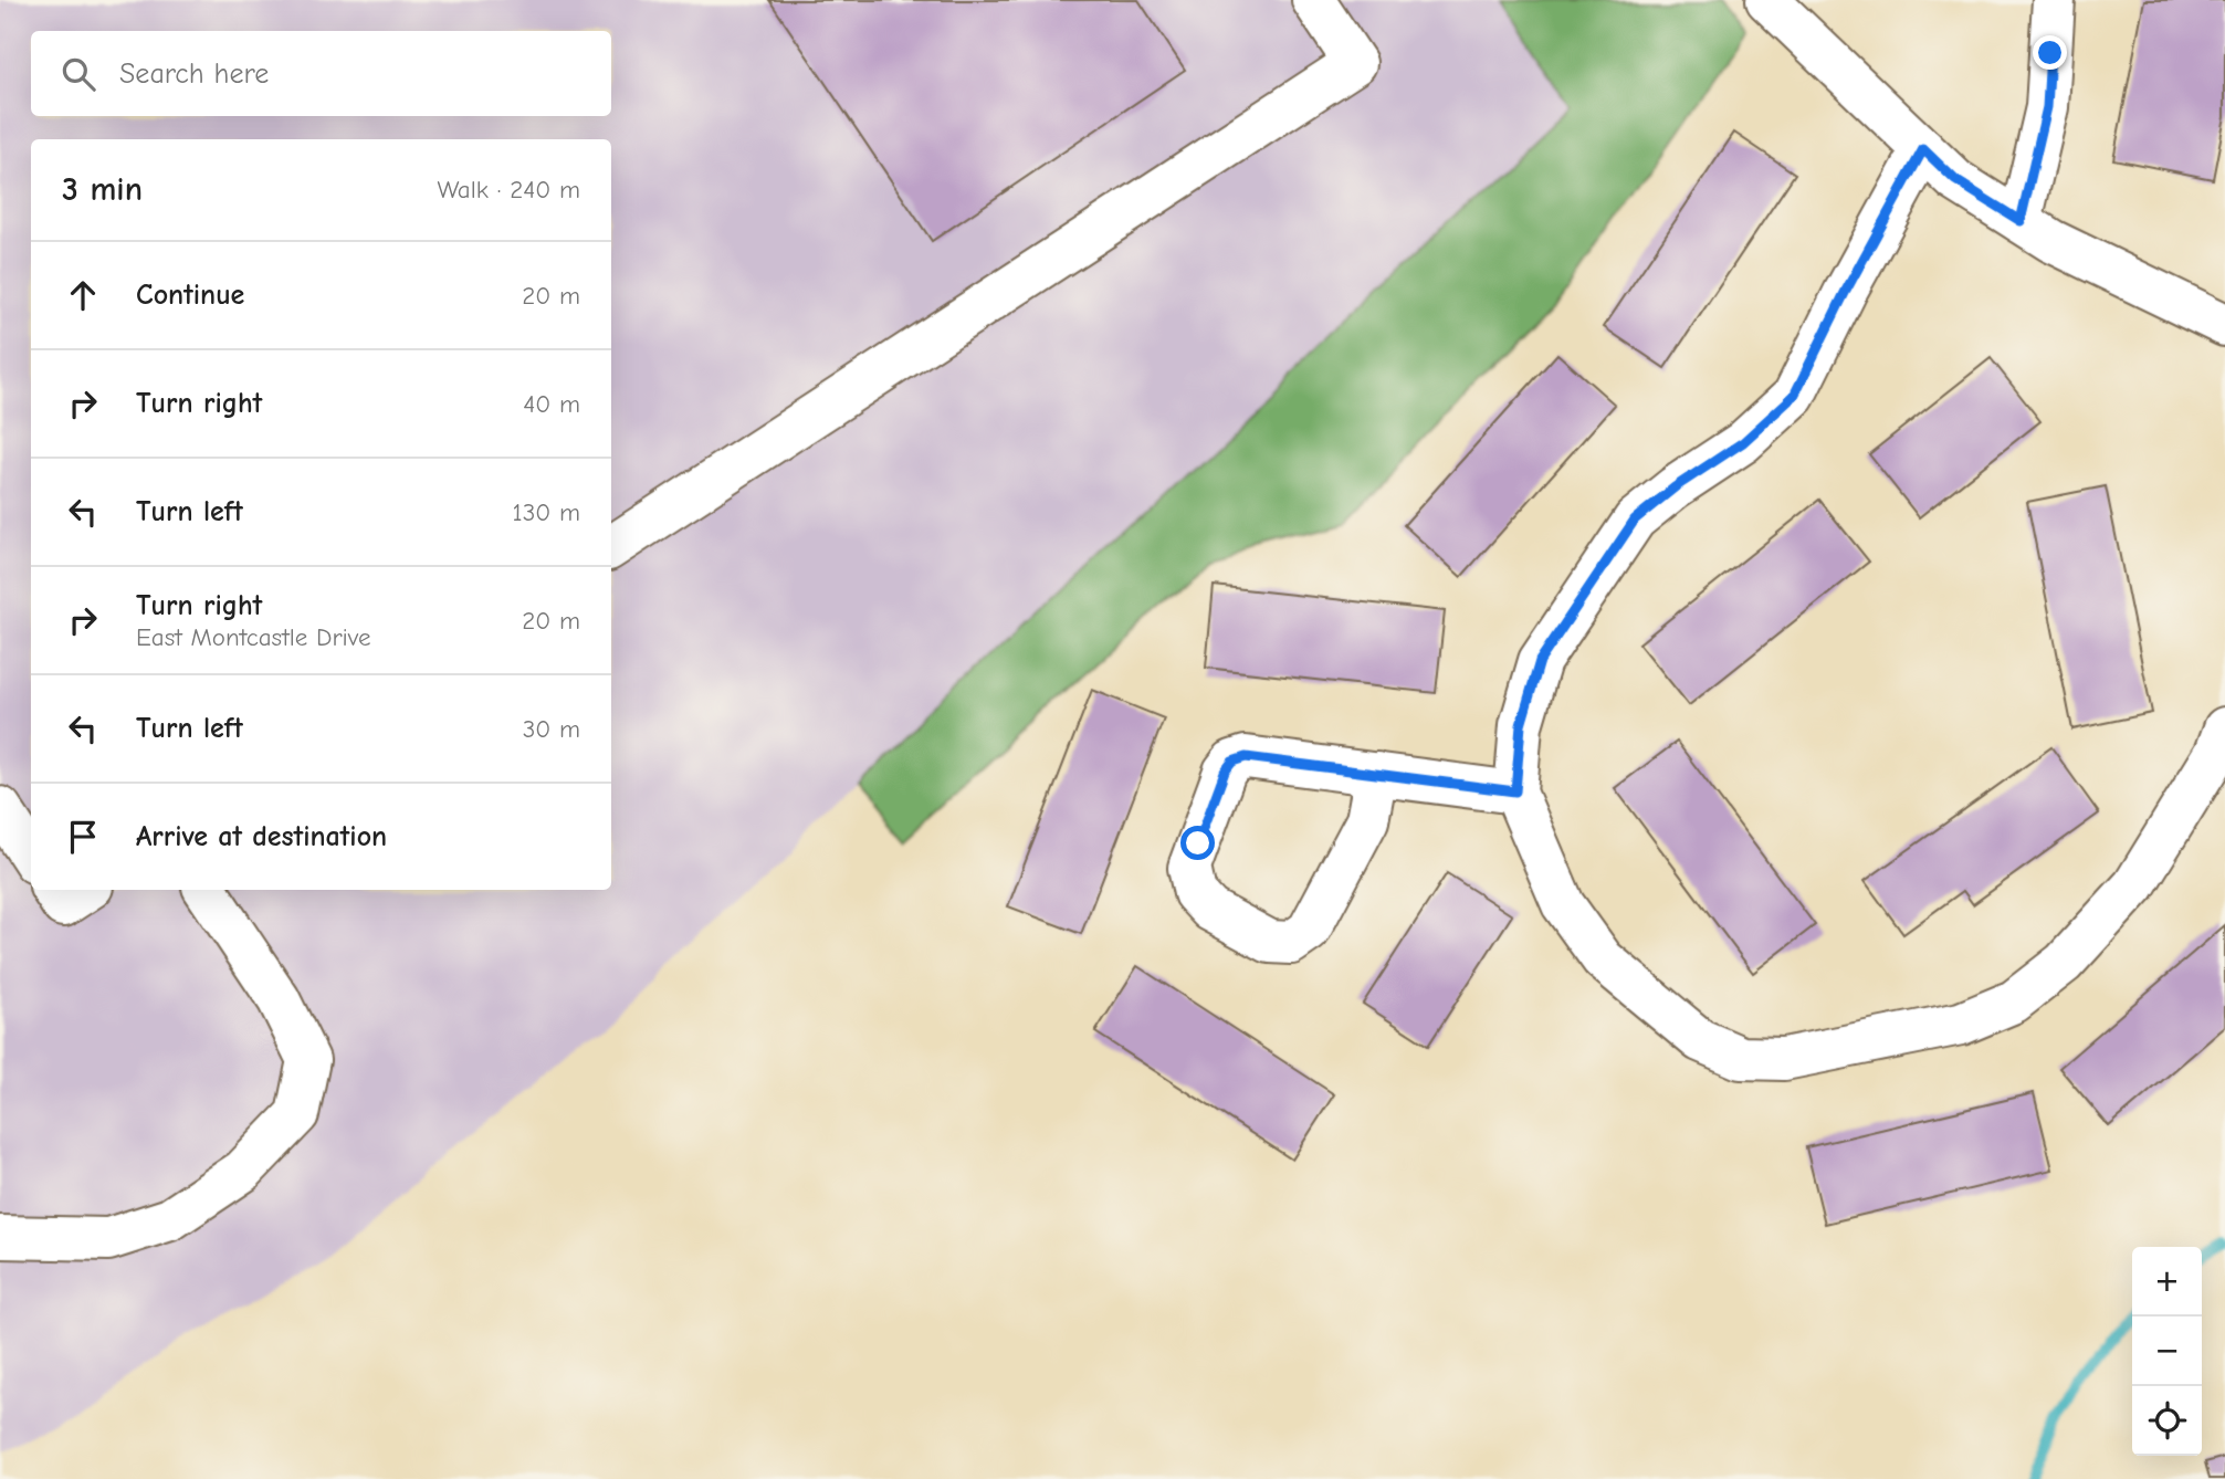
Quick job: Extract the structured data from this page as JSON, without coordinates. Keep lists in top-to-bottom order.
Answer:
{
  "page": {
    "search": "Search here",
    "heading": ["3 min", "Walk · 240 m"],
    "list": [
      ["Continue", "20 m"],
      ["Turn right", "40 m"],
      ["Turn left", "130 m"],
      ["Turn right", "East Montcastle Drive", "20 m"],
      ["Turn left", "30 m"],
      "Arrive at destination"
    ],
    "map_buttons": ["+", "−"]
  }
}
